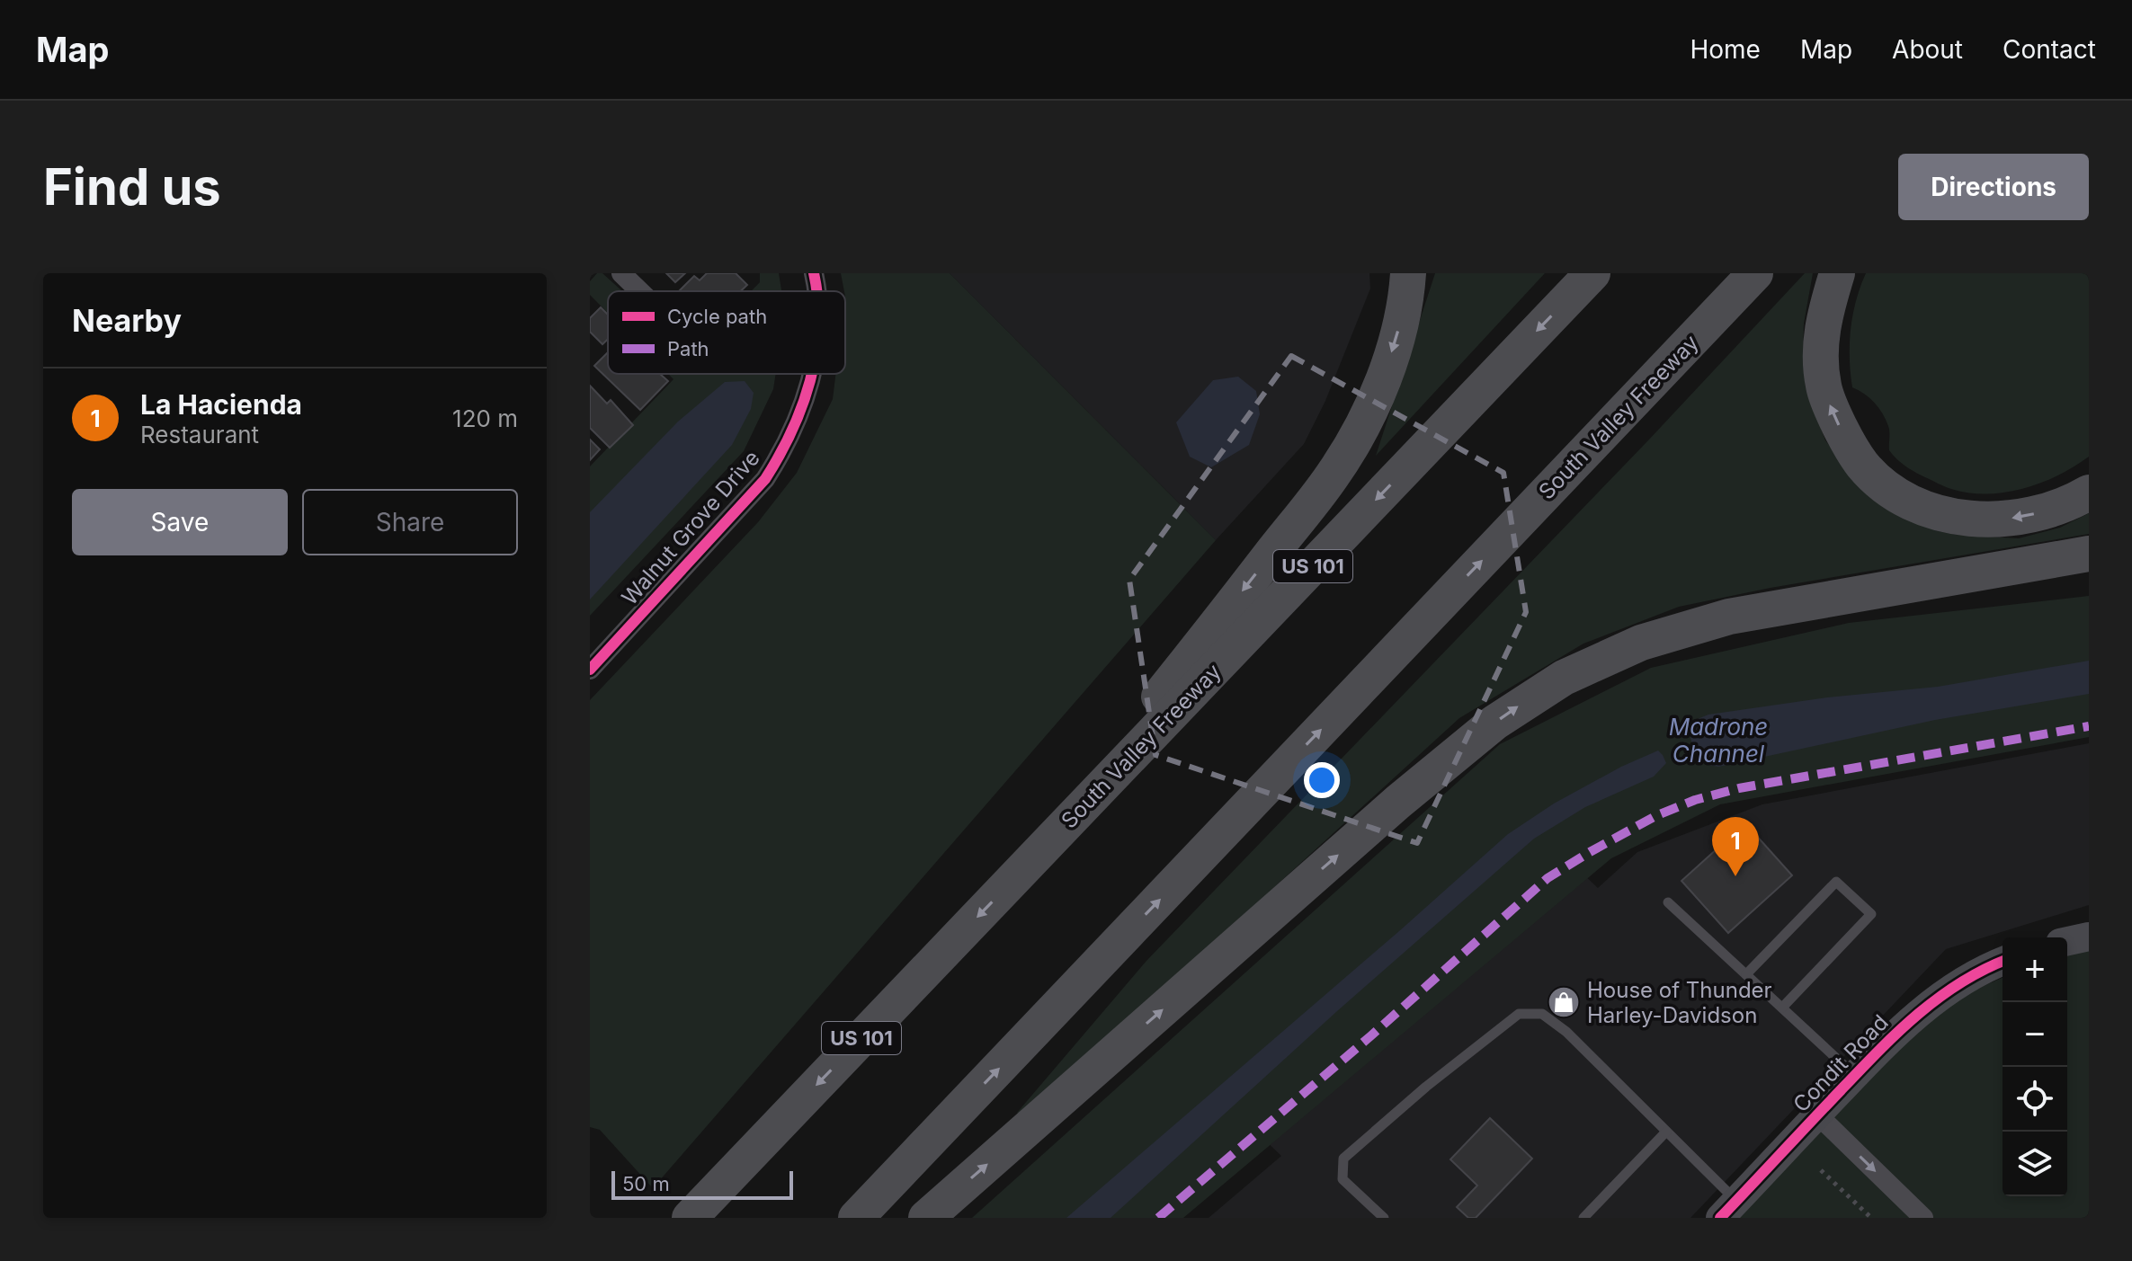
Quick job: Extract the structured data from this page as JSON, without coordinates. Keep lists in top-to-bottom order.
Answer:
{
  "streets": {
    "highway": ["South Valley Freeway", "US 101"],
    "street": ["Walnut Grove Drive", "Condit Road"]
  },
  "water": ["Madrone Channel"],
  "places": {
    "shop": ["House of Thunder Harley-Davidson"]
  },
  "legend": ["Cycle path", "Path"],
  "scale_bar": "50 m",
  "page": {
    "header": "Map",
    "nav": [
      "Home",
      "Map",
      "About",
      "Contact"
    ],
    "buttons": [
      "Directions",
      ["Save", "Share"]
    ],
    "title": "Find us",
    "heading": "Nearby",
    "list": [
      {
        "mark": "1",
        "name": "La Hacienda",
        "note": "Restaurant",
        "value": "120 m"
      }
    ],
    "pins": "1",
    "map_buttons": ["+", "−"],
    "scale": "50 m"
  }
}
